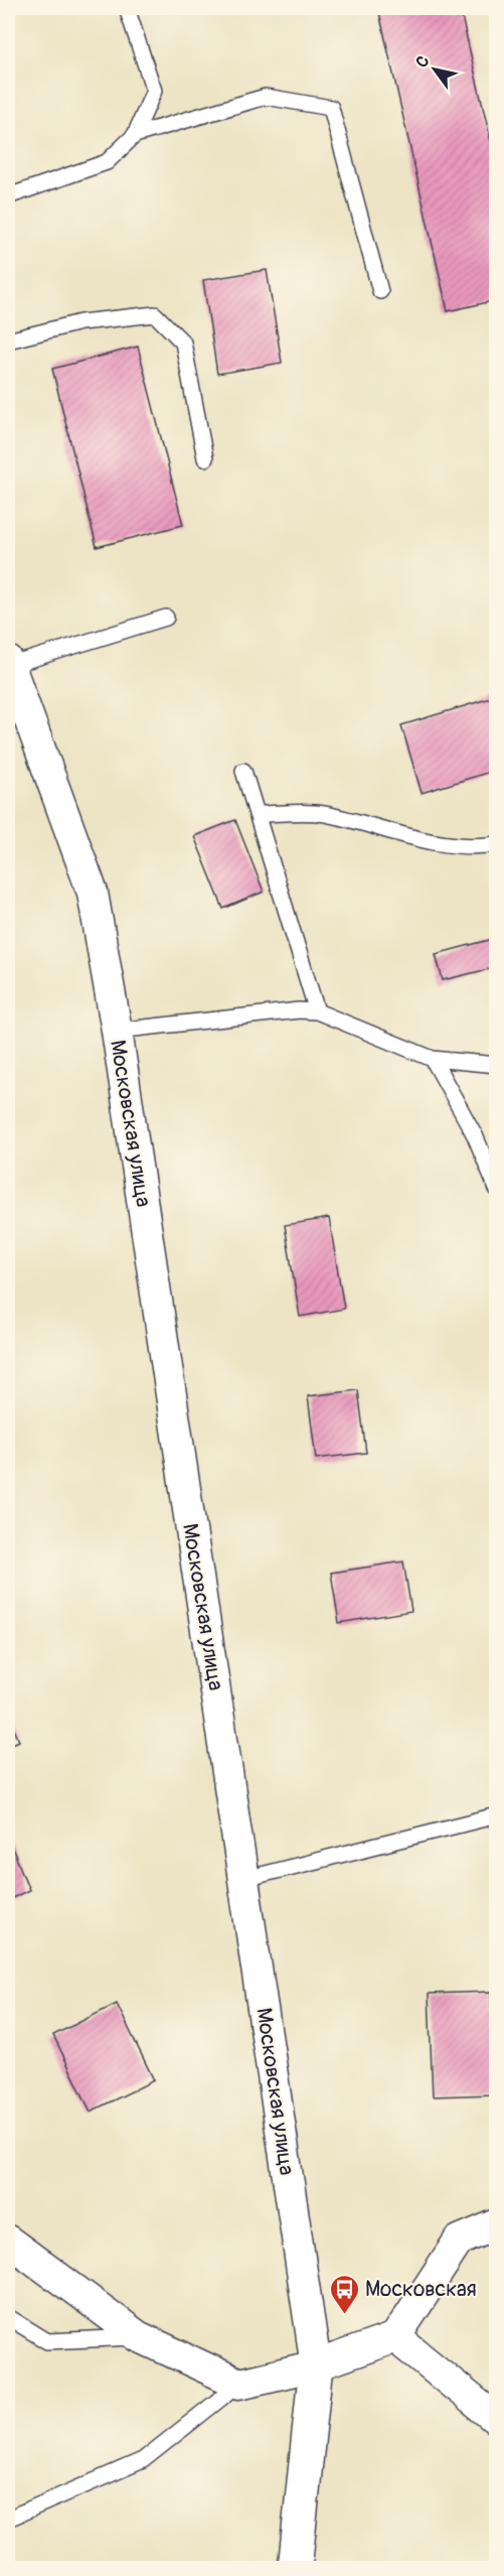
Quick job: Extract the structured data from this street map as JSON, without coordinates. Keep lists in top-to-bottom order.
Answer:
{
  "streets": {
    "street": ["Московская улица"]
  },
  "places": {
    "bus stop": ["Московская"]
  },
  "north": "top left"
}
